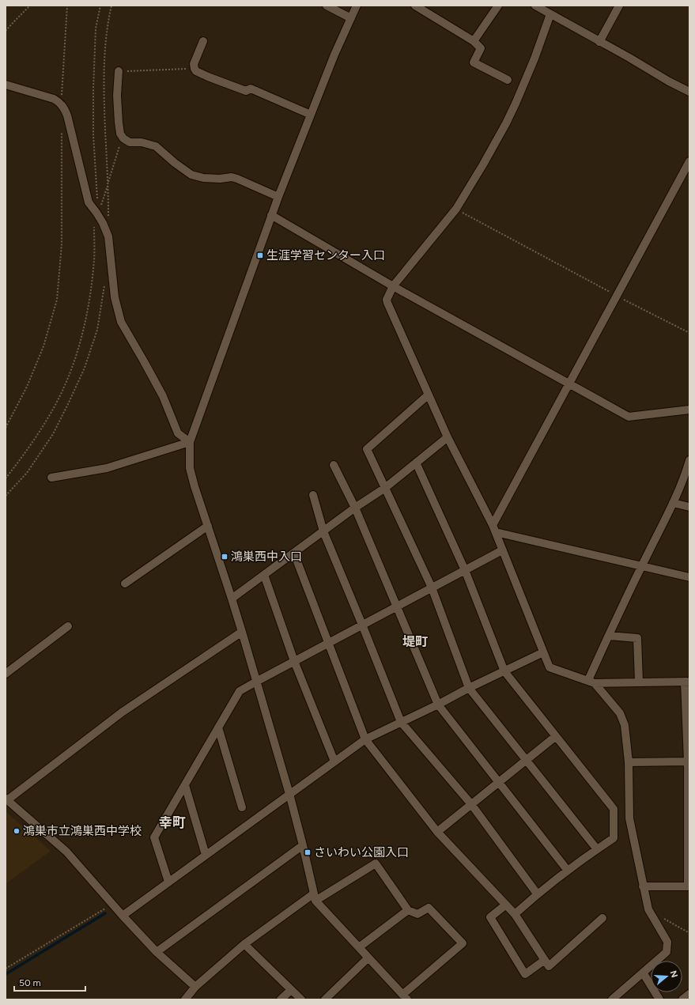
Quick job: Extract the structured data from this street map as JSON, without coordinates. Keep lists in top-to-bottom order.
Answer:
{
  "districts": ["堤町", "幸町"],
  "places": {
    "transit": ["生涯学習センター入口", "鴻巣西中入口", "さいわい公園入口"],
    "other": ["鴻巣市立鴻巣西中学校"]
  },
  "scale_bar": "50 m",
  "north": "right"
}
